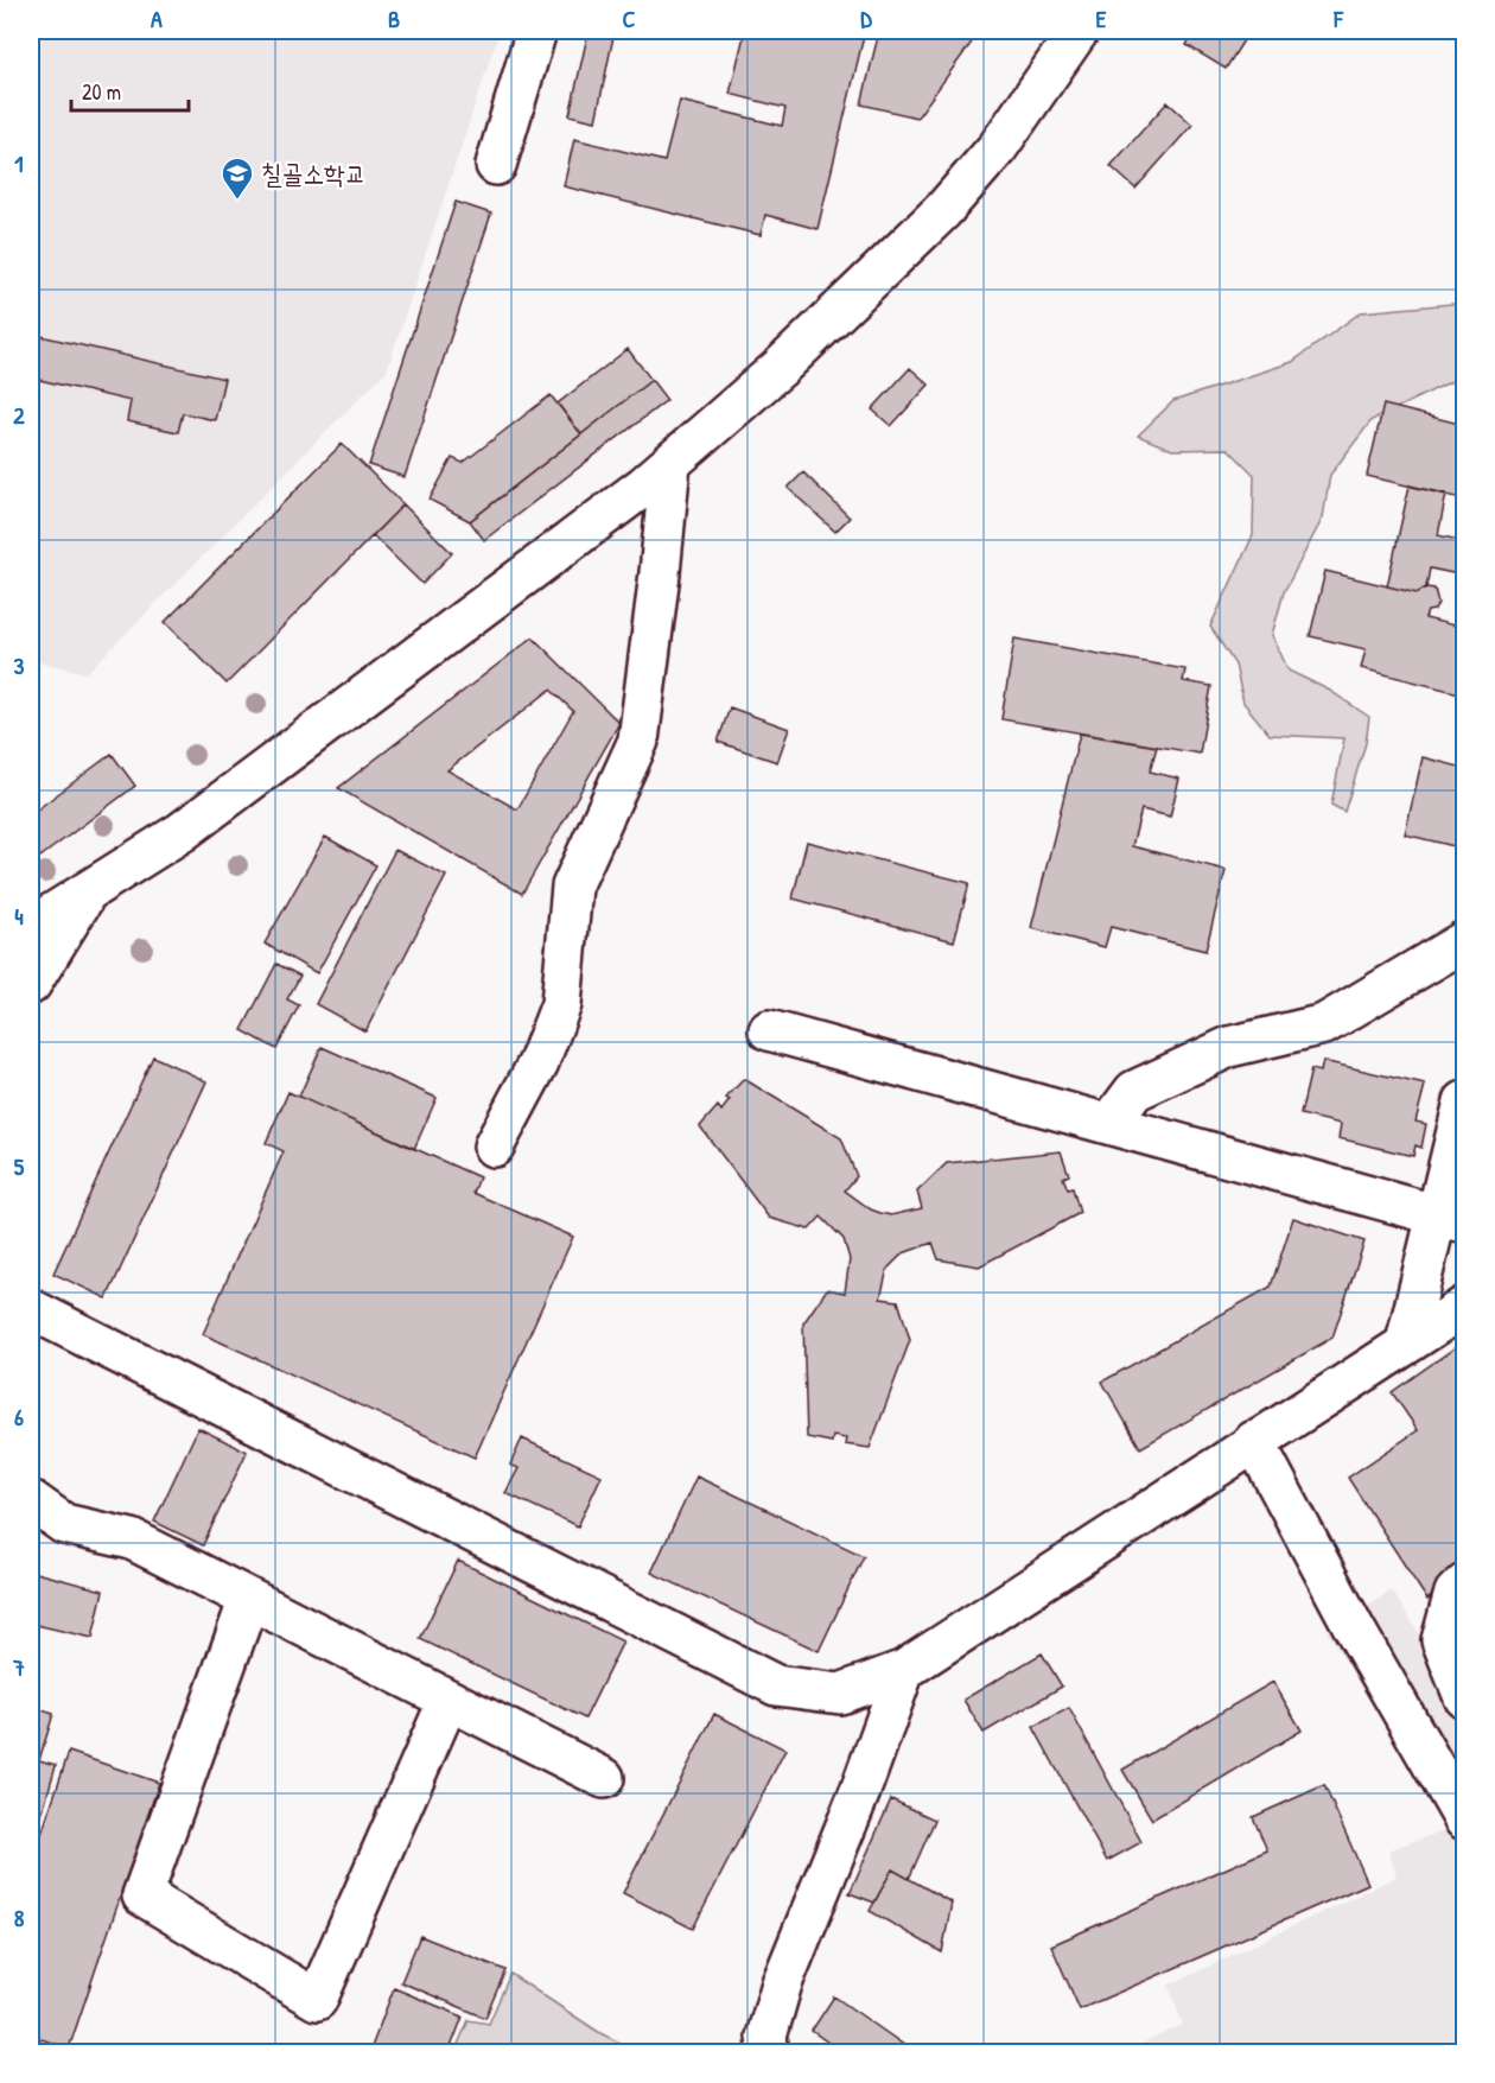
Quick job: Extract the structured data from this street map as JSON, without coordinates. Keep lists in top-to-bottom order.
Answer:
{
  "places": {
    "school or university": ["칠골소학교"]
  },
  "scale_bar": "20 m",
  "grid": {
    "columns": [
      "A",
      "B",
      "C",
      "D",
      "E",
      "F"
    ],
    "rows": [
      "1",
      "2",
      "3",
      "4",
      "5",
      "6",
      "7",
      "8"
    ]
  }
}
